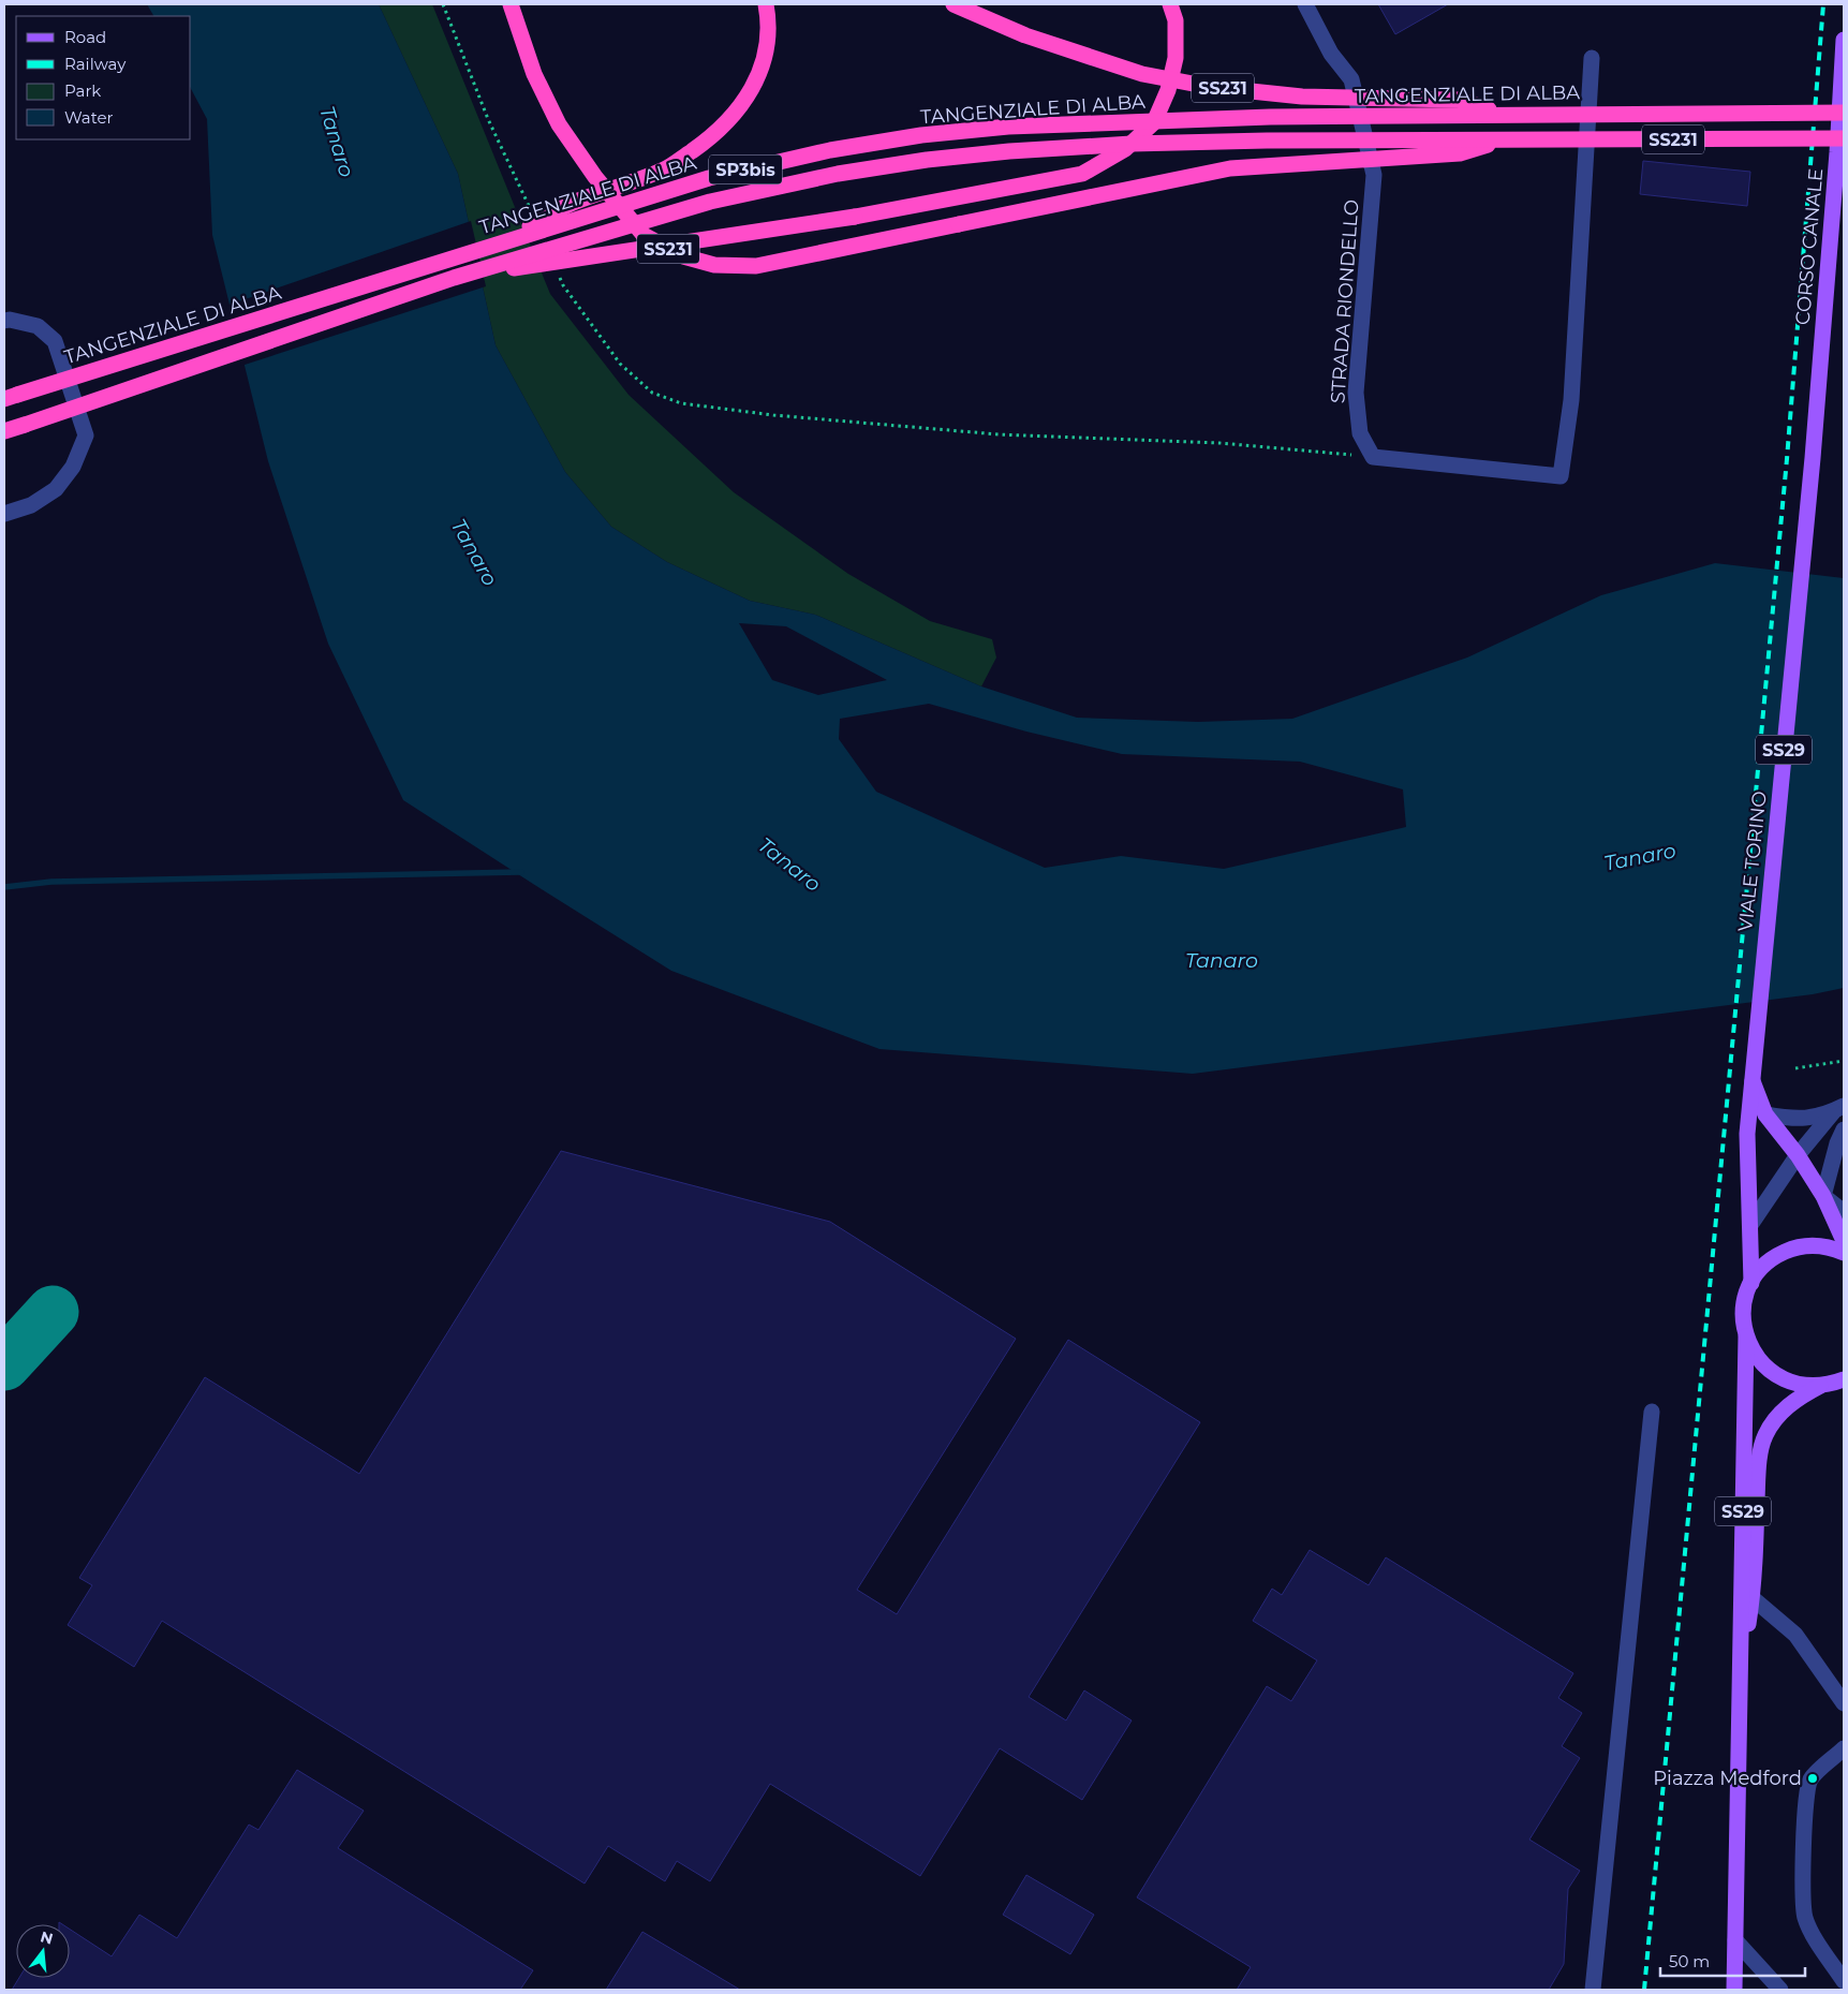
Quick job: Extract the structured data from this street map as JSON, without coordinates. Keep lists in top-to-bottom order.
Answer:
{
  "streets": {
    "highway": ["SS231", "TANGENZIALE DI ALBA", "SP3bis"],
    "main road": ["CORSO CANALE", "SS29", "VIALE TORINO"],
    "street": ["STRADA RIONDELLO"]
  },
  "crossings": [
    ["SS231", "TANGENZIALE DI ALBA"],
    ["SS231", "SP3bis"],
    ["SS231", "CORSO CANALE"],
    ["TANGENZIALE DI ALBA", "CORSO CANALE"],
    ["CORSO CANALE", "VIALE TORINO"]
  ],
  "water": ["Tanaro"],
  "places": ["Piazza Medford"],
  "legend": [
    "Road",
    "Railway",
    "Park",
    "Water"
  ],
  "scale_bar": "50 m",
  "north": "top"
}
